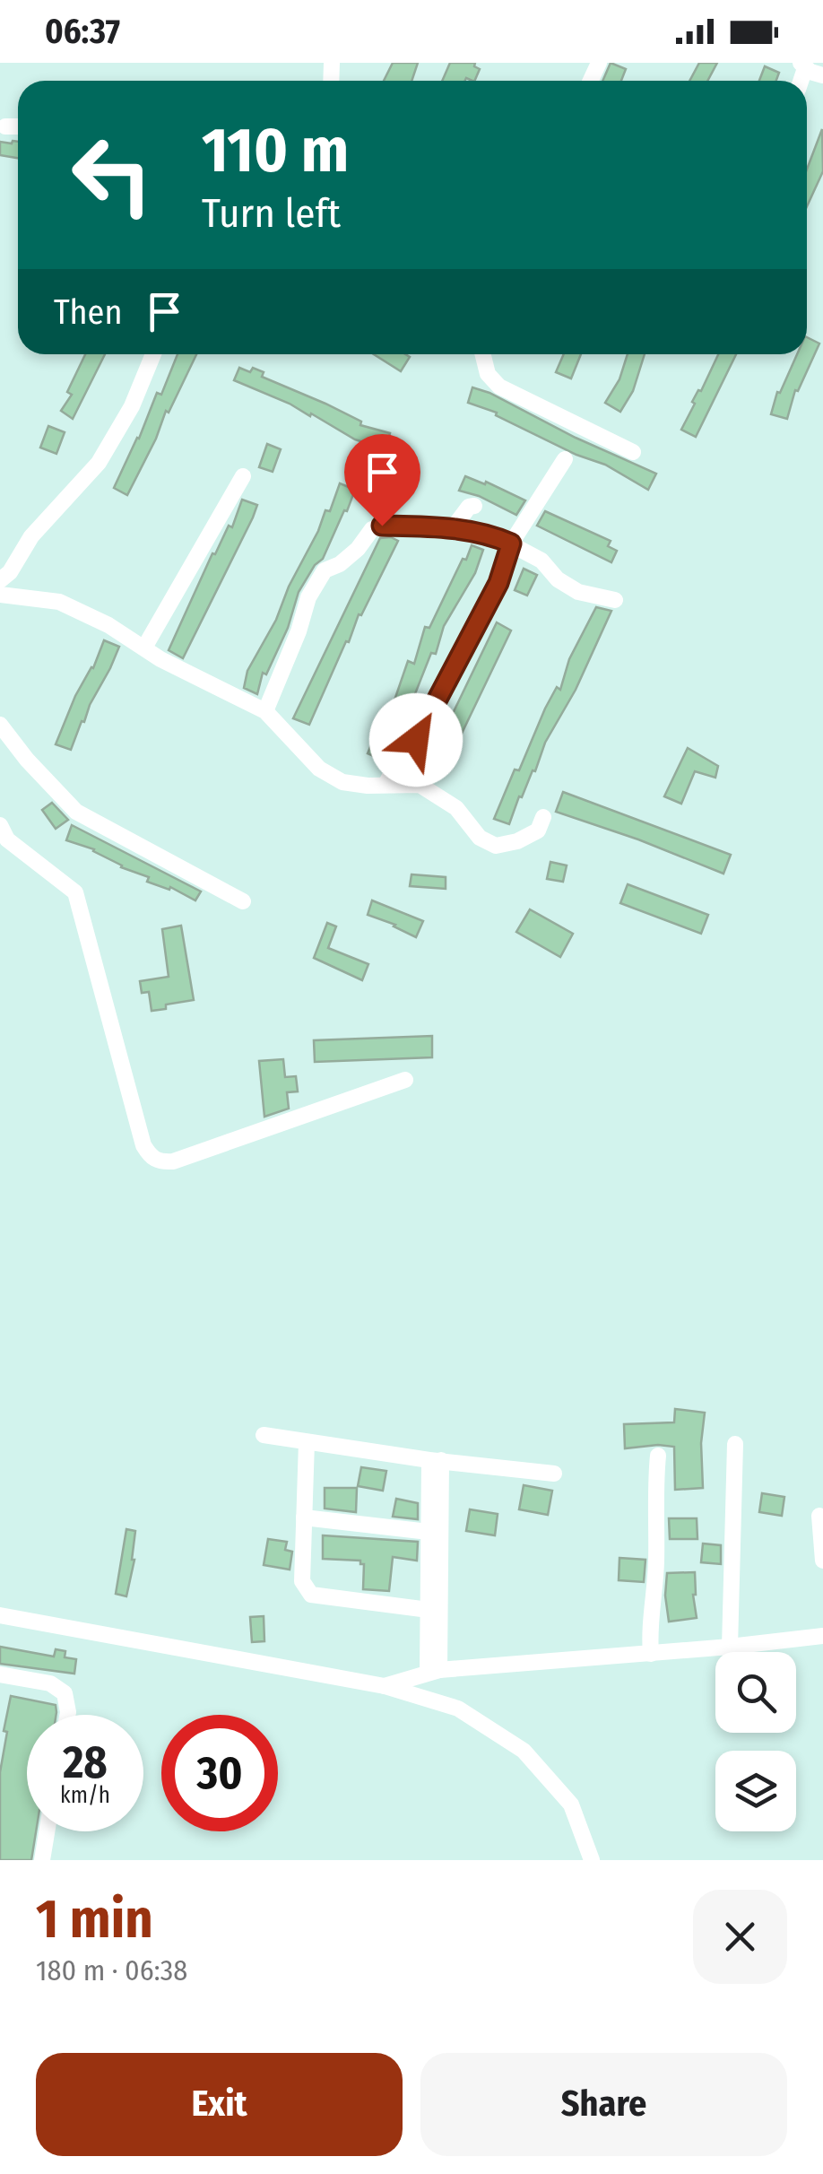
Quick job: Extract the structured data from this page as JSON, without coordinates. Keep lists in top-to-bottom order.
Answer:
{
  "page": {
    "status": "06:37",
    "turn": ["110 m", "Turn left"],
    "then": "Then",
    "speed": "28 km/h",
    "limit": "30",
    "heading": ["1 min", "180 m · 06:38"],
    "buttons": ["Exit", "Share"]
  }
}
